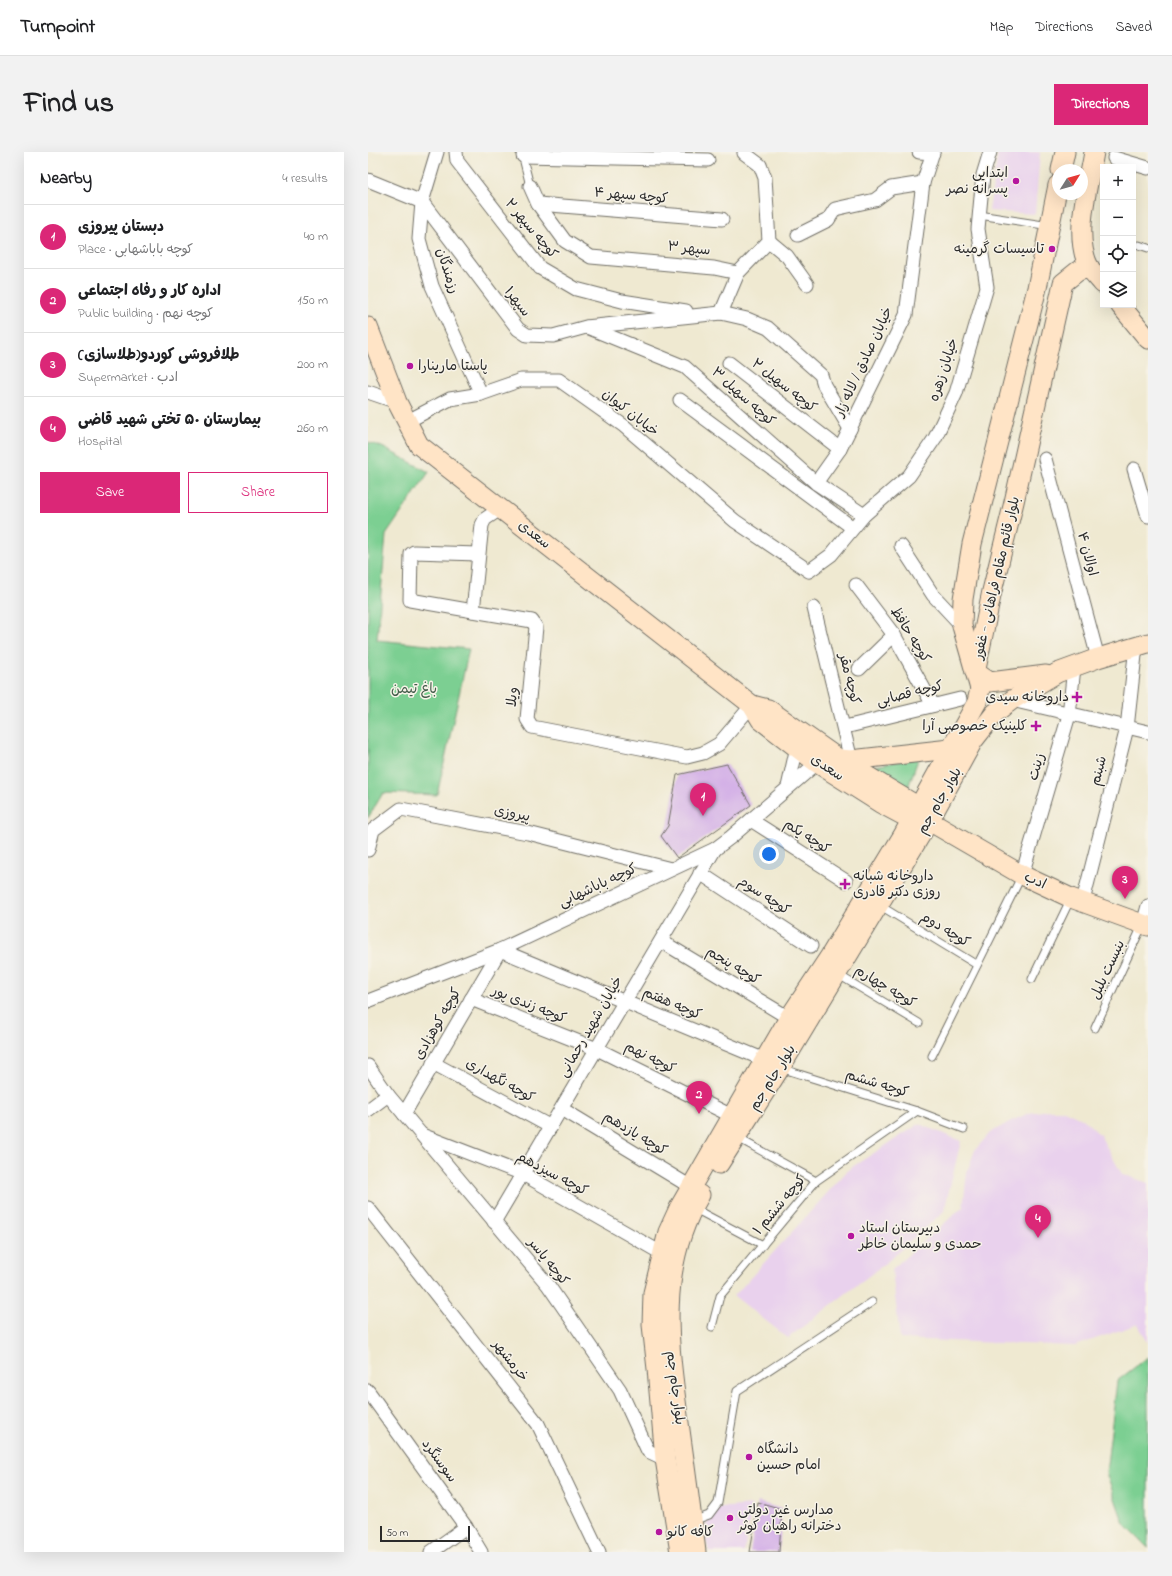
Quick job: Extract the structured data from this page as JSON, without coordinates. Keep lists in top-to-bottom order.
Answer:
{
  "streets": {
    "main road": [
      "سعدی",
      "بلوار قائم مقام فراهانی - غفور",
      "بلوار جام جم",
      "ادب"
    ],
    "street": [
      "کوچه سپهر ۴",
      "کوچه سپهر ۲",
      "سپهر ۳",
      "رزمندگان",
      "سپهر۱",
      "خیابان صادق / لاله زار",
      "خیابان زهره",
      "کوچه سهیل ۲",
      "کوچه سهیل ۳",
      "خیابان کیوان",
      "اوالان ۴",
      "کوچه حافظ",
      "کوچه مقر",
      "کوچه قصابی",
      "ویلا",
      "زینت",
      "شبنم",
      "پیروزی",
      "کوچه یکم",
      "کوچه باباشهابی",
      "کوچه سوم",
      "کوچه پنجم",
      "کوچه هفتم",
      "کوچه زندی پور",
      "کوچه کوهزادی",
      "خیابان شهید رحمانی",
      "کوچه نهم",
      "کوچه نگهداری",
      "کوچه یازدهم",
      "کوچه سیزدهم",
      "کوچه یاسر",
      "خرمشهر",
      "سوسنگرد"
    ],
    "lane": [
      "کوچه دوم",
      "بنبست بلبل",
      "کوچه چهارم",
      "کوچه ششم",
      "کوچه ششم ۱"
    ]
  },
  "crossings": [
    ["کوچه سپهر ۴", "سپهر ۳"],
    ["کوچه سپهر ۲", "سپهر۱"],
    ["رزمندگان", "سپهر۱"],
    ["رزمندگان", "خیابان کیوان"],
    ["سپهر۱", "کوچه سهیل ۳"],
    ["خیابان صادق / لاله زار", "کوچه سهیل ۲"],
    ["خیابان صادق / لاله زار", "کوچه سهیل ۳"],
    ["خیابان زهره", "کوچه سهیل ۳"],
    ["خیابان زهره", "خیابان کیوان"],
    ["خیابان کیوان", "سعدی"],
    ["سعدی", "کوچه مقر"],
    ["سعدی", "ویلا"],
    ["سعدی", "بلوار جام جم"],
    ["سعدی", "ادب"],
    ["سعدی", "کوچه باباشهابی"],
    ["بلوار قائم مقام فراهانی - غفور", "بلوار جام جم"],
    ["کوچه حافظ", "کوچه قصابی"],
    ["کوچه مقر", "کوچه قصابی"],
    ["زینت", "بلوار جام جم"],
    ["زینت", "ادب"],
    ["شبنم", "ادب"],
    ["بلوار جام جم", "ادب"],
    ["بلوار جام جم", "کوچه دوم"],
    ["بلوار جام جم", "کوچه پنجم"],
    ["بلوار جام جم", "کوچه چهارم"],
    ["بلوار جام جم", "کوچه هفتم"],
    ["بلوار جام جم", "کوچه نهم"],
    ["بلوار جام جم", "کوچه ششم"],
    ["بلوار جام جم", "کوچه یازدهم"],
    ["بلوار جام جم", "کوچه سیزدهم"],
    ["بلوار جام جم", "کوچه یاسر"],
    ["پیروزی", "کوچه باباشهابی"],
    ["کوچه یکم", "کوچه باباشهابی"],
    ["ادب", "بنبست بلبل"],
    ["کوچه باباشهابی", "کوچه هفتم"],
    ["کوچه باباشهابی", "کوچه کوهزادی"],
    ["کوچه باباشهابی", "خیابان شهید رحمانی"],
    ["کوچه سوم", "خیابان شهید رحمانی"],
    ["کوچه پنجم", "خیابان شهید رحمانی"],
    ["کوچه هفتم", "کوچه کوهزادی"],
    ["کوچه هفتم", "خیابان شهید رحمانی"],
    ["کوچه هفتم", "کوچه ششم"],
    ["کوچه زندی پور", "کوچه کوهزادی"],
    ["کوچه زندی پور", "خیابان شهید رحمانی"],
    ["کوچه زندی پور", "کوچه نهم"],
    ["کوچه کوهزادی", "کوچه نگهداری"],
    ["کوچه کوهزادی", "کوچه یاسر"],
    ["خیابان شهید رحمانی", "کوچه نهم"],
    ["خیابان شهید رحمانی", "کوچه نگهداری"],
    ["خیابان شهید رحمانی", "کوچه یازدهم"],
    ["خیابان شهید رحمانی", "کوچه سیزدهم"],
    ["خیابان شهید رحمانی", "کوچه یاسر"],
    ["کوچه ششم", "کوچه ششم ۱"],
    ["کوچه سیزدهم", "کوچه یاسر"]
  ],
  "parks": ["باغ تیمن"],
  "places": {
    "other": [
      "ابتدایی پسرانه نصر",
      "تاسیسات گرمینه",
      "پاستا مارینارا",
      "دبیرستان استاد حمدی و سلیمان خاطر",
      "دانشگاه امام حسین",
      "مدارس غیر دولتی دخترانه راهیان کوثر",
      "کافه کانو"
    ],
    "health": ["داروخانه سیدی", "کلینیک خصوصی آرا", "داروخانه شبانه روزی دکتر قادری"]
  },
  "scale_bar": "50 m",
  "north": "top right",
  "page": {
    "header": "Turnpoint",
    "nav": ["Map", "Directions", "Saved"],
    "title": "Find us",
    "buttons": [
      "Directions",
      ["Save", "Share"]
    ],
    "heading": ["Nearby", "4 results"],
    "map_buttons": ["+", "−"],
    "list": [
      {
        "mark": "1",
        "name": "دبستان پیروزی",
        "note": "Place · کوچه باباشهابی",
        "value": "40 m"
      },
      {
        "mark": "2",
        "name": "اداره کار و رفاه اجتماعی",
        "note": "Public building · کوچه نهم",
        "value": "150 m"
      },
      {
        "mark": "3",
        "name": "طلافروشی کوردو(طلاسازی)",
        "note": "Supermarket · ادب",
        "value": "200 m"
      },
      {
        "mark": "4",
        "name": "بیمارستان ۵۰ تختی شهید قاضی",
        "note": "Hospital",
        "value": "260 m"
      }
    ],
    "pins": [
      "1",
      "3",
      "2",
      "4"
    ],
    "scale": "50 m"
  }
}
